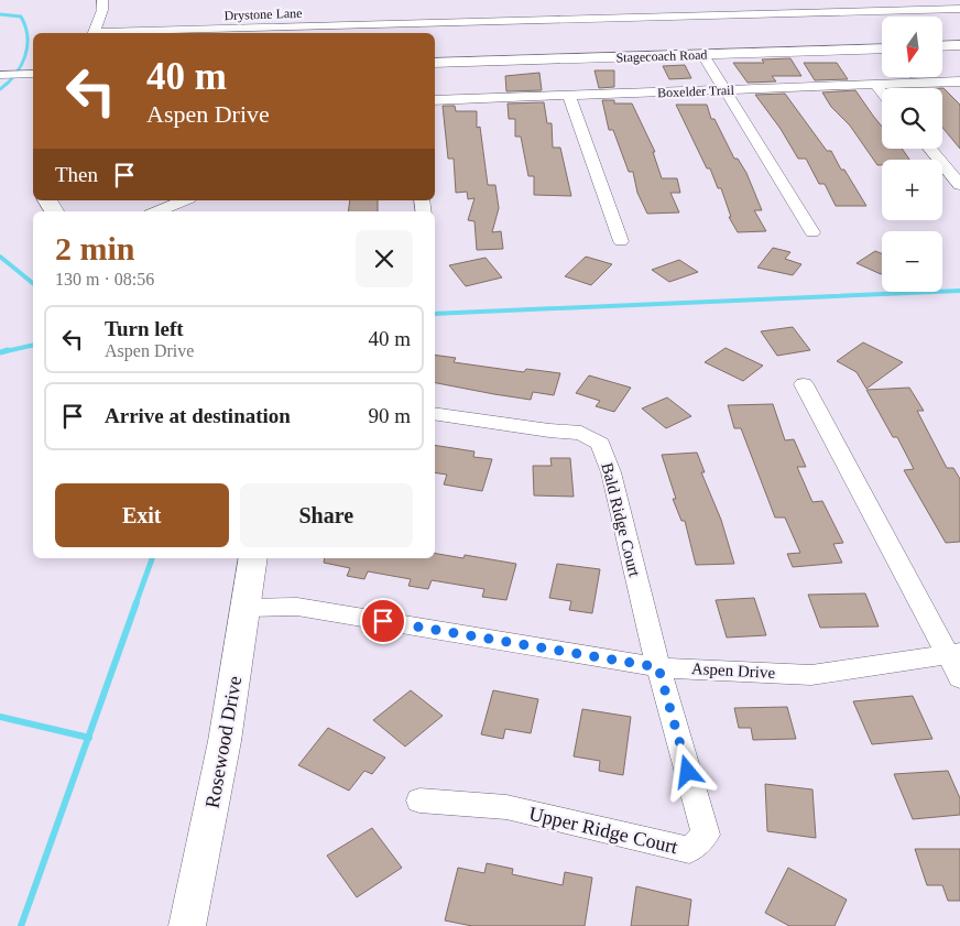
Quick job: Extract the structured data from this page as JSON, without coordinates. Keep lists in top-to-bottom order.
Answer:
{
  "streets": {
    "main road": ["Stagecoach Road", "Rosewood Drive"],
    "street": [
      "Drystone Lane",
      "Boxelder Trail",
      "Bald Ridge Court",
      "Aspen Drive",
      "Upper Ridge Court"
    ]
  },
  "crossings": [
    ["Bald Ridge Court", "Aspen Drive"],
    ["Bald Ridge Court", "Upper Ridge Court"],
    ["Aspen Drive", "Rosewood Drive"],
    ["Aspen Drive", "Upper Ridge Court"]
  ],
  "north": "bottom",
  "page": {
    "map_buttons": ["+", "−"],
    "turn": ["40 m", "Aspen Drive"],
    "then": "Then",
    "heading": ["2 min", "130 m · 08:56"],
    "list": [
      {
        "name": "Turn left",
        "note": "Aspen Drive",
        "value": "40 m"
      },
      {
        "name": "Arrive at destination",
        "value": "90 m"
      }
    ],
    "buttons": ["Exit", "Share"]
  }
}
